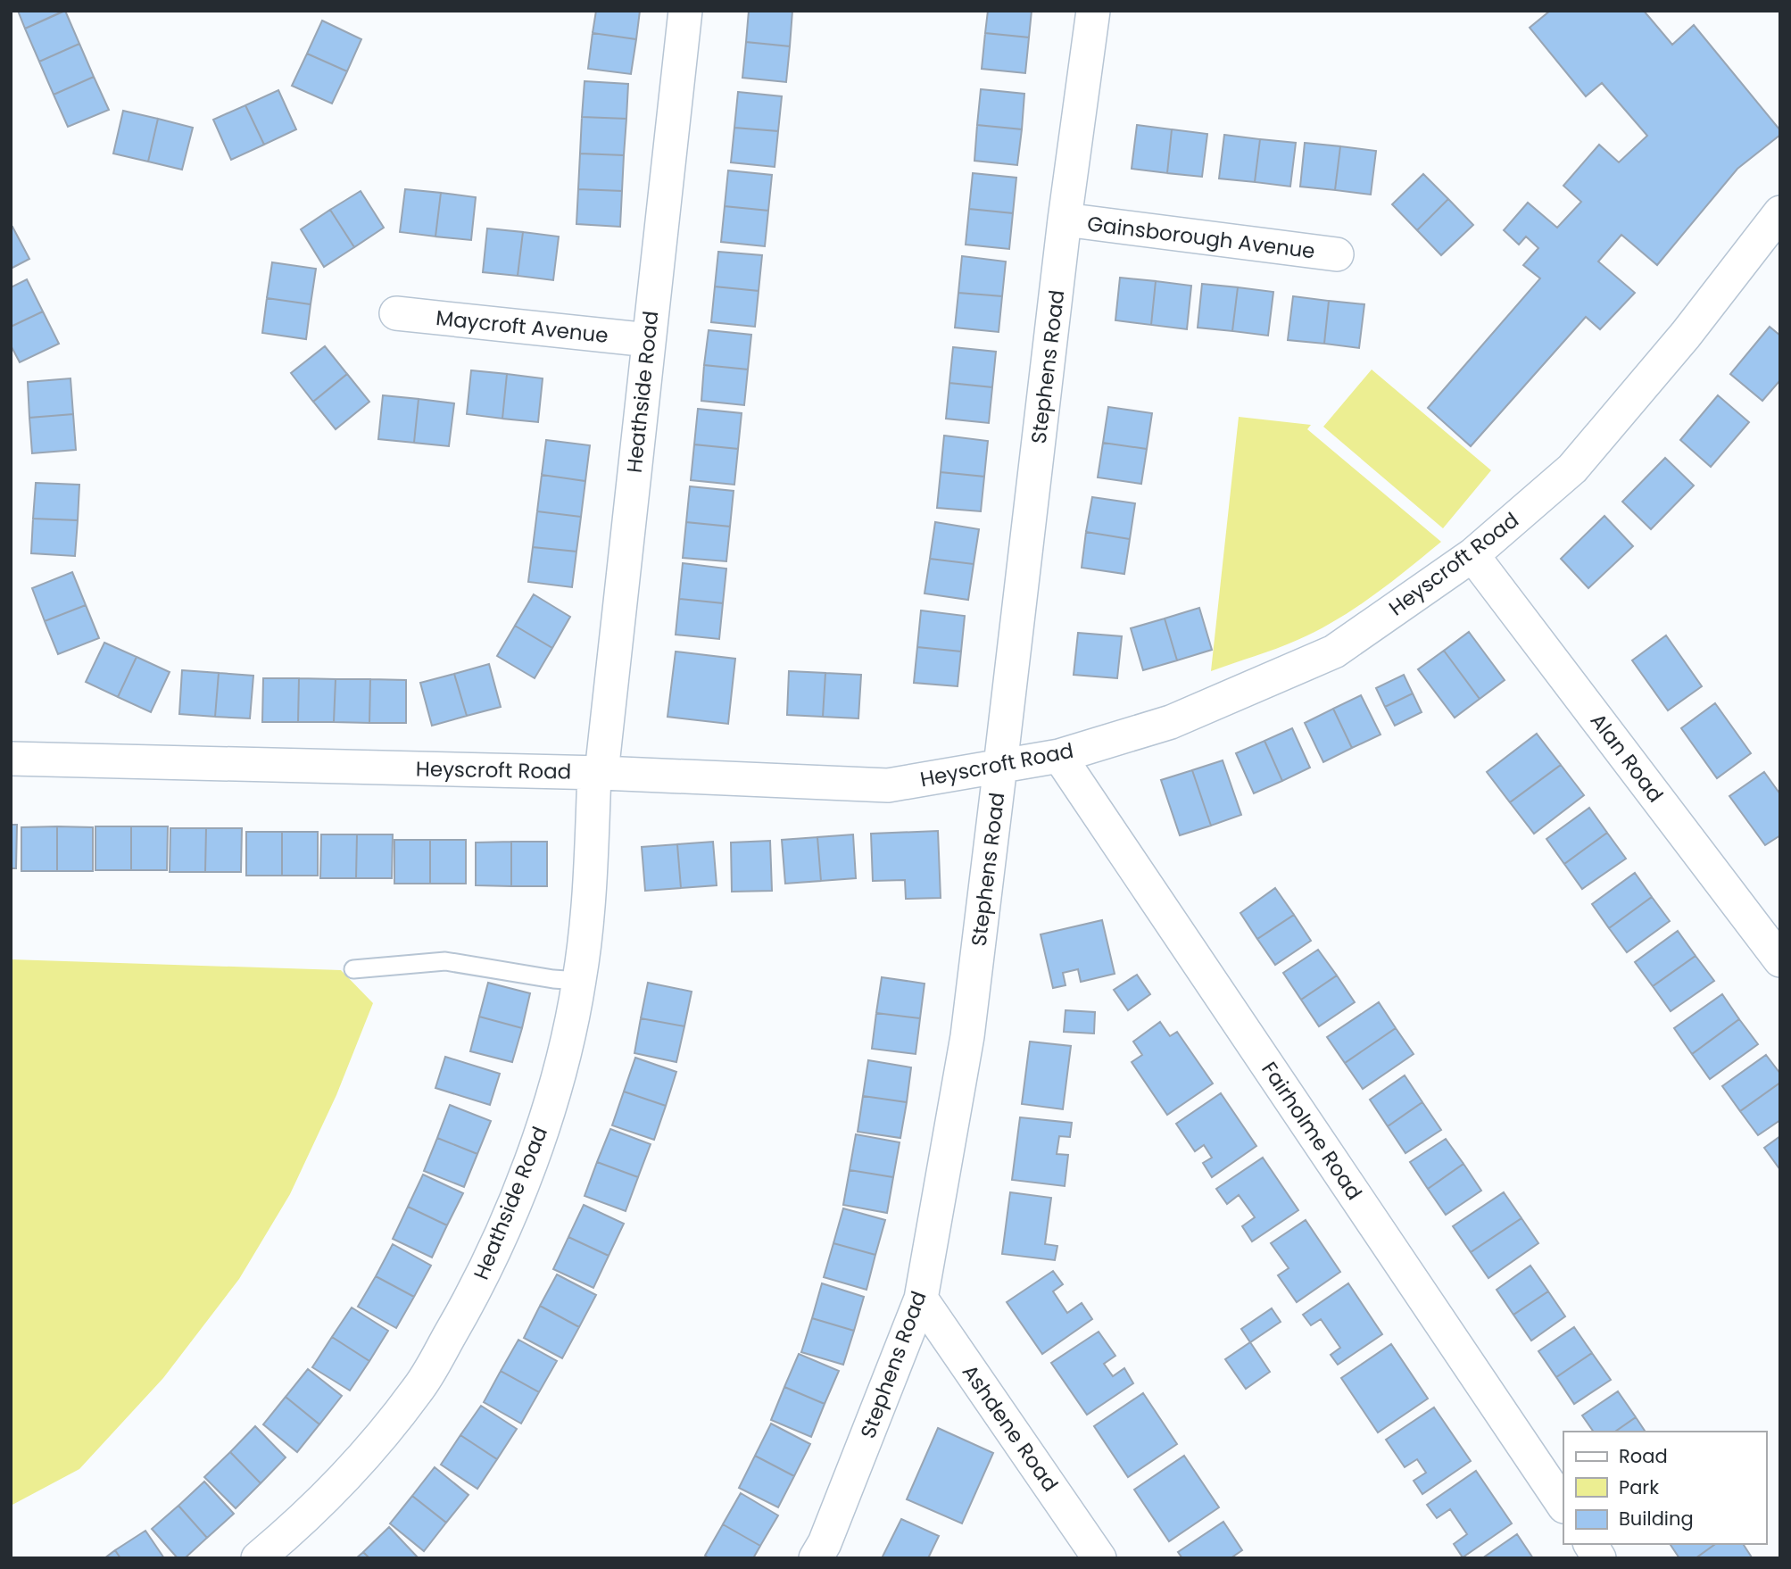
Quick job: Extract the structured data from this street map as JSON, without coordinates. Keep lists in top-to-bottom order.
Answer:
{
  "streets": {
    "street": [
      "Gainsborough Avenue",
      "Maycroft Avenue",
      "Stephens Road",
      "Heathside Road",
      "Heyscroft Road",
      "Alan Road",
      "Fairholme Road",
      "Ashdene Road"
    ]
  },
  "crossings": [
    ["Gainsborough Avenue", "Stephens Road"],
    ["Maycroft Avenue", "Heathside Road"],
    ["Stephens Road", "Heyscroft Road"],
    ["Stephens Road", "Ashdene Road"],
    ["Heathside Road", "Heyscroft Road"],
    ["Heyscroft Road", "Alan Road"],
    ["Heyscroft Road", "Fairholme Road"]
  ],
  "legend": ["Road", "Park", "Building"]
}
